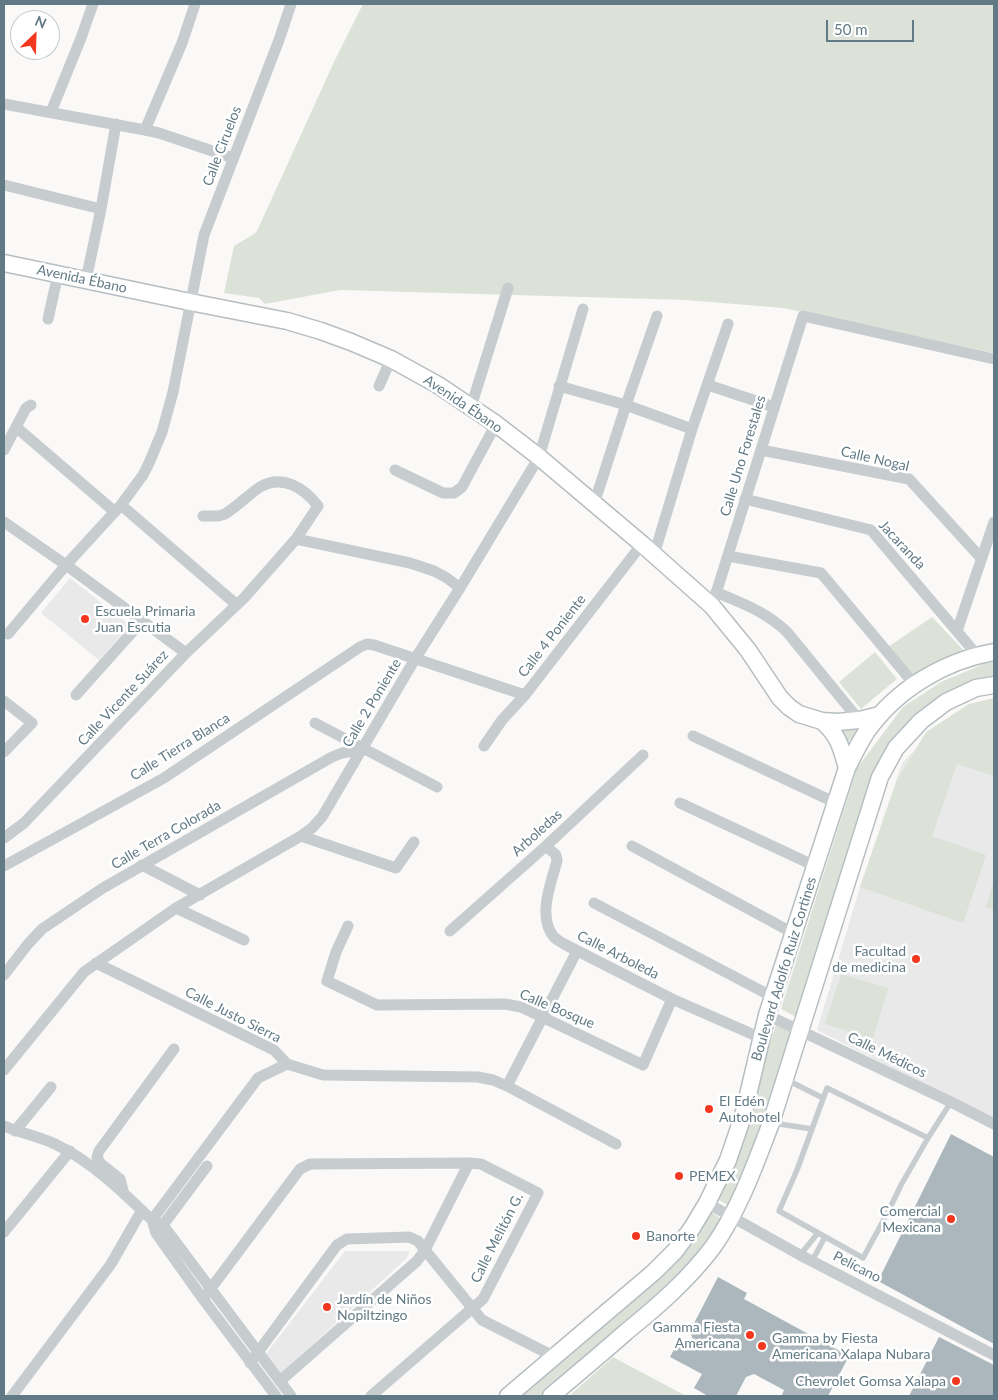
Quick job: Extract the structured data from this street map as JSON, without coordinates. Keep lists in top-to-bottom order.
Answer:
{
  "streets": {
    "main road": ["Avenida Ébano", "Boulevard Adolfo Ruiz Cortines"],
    "street": [
      "Calle Ciruelos",
      "Calle Uno Forestales",
      "Calle Nogal",
      "Jacaranda",
      "Calle 4 Poniente",
      "Calle Vicente Suárez",
      "Calle 2 Poniente",
      "Calle Tierra Blanca",
      "Arboledas",
      "Calle Terra Colorada",
      "Calle Arboleda",
      "Calle Bosque",
      "Calle Justo Sierra",
      "Calle Médicos",
      "Calle Melitón G.",
      "Pelícano"
    ]
  },
  "crossings": [
    ["Calle Ciruelos", "Avenida Ébano"],
    ["Avenida Ébano", "Calle Uno Forestales"],
    ["Avenida Ébano", "Calle 4 Poniente"],
    ["Avenida Ébano", "Calle 2 Poniente"],
    ["Avenida Ébano", "Boulevard Adolfo Ruiz Cortines"],
    ["Calle Uno Forestales", "Calle Nogal"],
    ["Calle Uno Forestales", "Jacaranda"],
    ["Jacaranda", "Boulevard Adolfo Ruiz Cortines"],
    ["Calle 2 Poniente", "Calle Tierra Blanca"],
    ["Calle 2 Poniente", "Calle Terra Colorada"],
    ["Calle 2 Poniente", "Calle Justo Sierra"],
    ["Arboledas", "Calle Arboleda"],
    ["Calle Arboleda", "Boulevard Adolfo Ruiz Cortines"],
    ["Calle Arboleda", "Calle Bosque"],
    ["Boulevard Adolfo Ruiz Cortines", "Calle Médicos"],
    ["Boulevard Adolfo Ruiz Cortines", "Pelícano"]
  ],
  "places": [
    "Escuela Primaria Juan Escutia",
    "Facultad de medicina",
    "El Edén Autohotel",
    "PEMEX",
    "Comercial Mexicana",
    "Banorte",
    "Jardín de Niños Nopiltzingo",
    "Gamma Fiesta Americana",
    "Gamma by Fiesta Americana Xalapa Nubara",
    "Chevrolet Gomsa Xalapa"
  ],
  "scale_bar": "50 m",
  "north": "top right"
}
